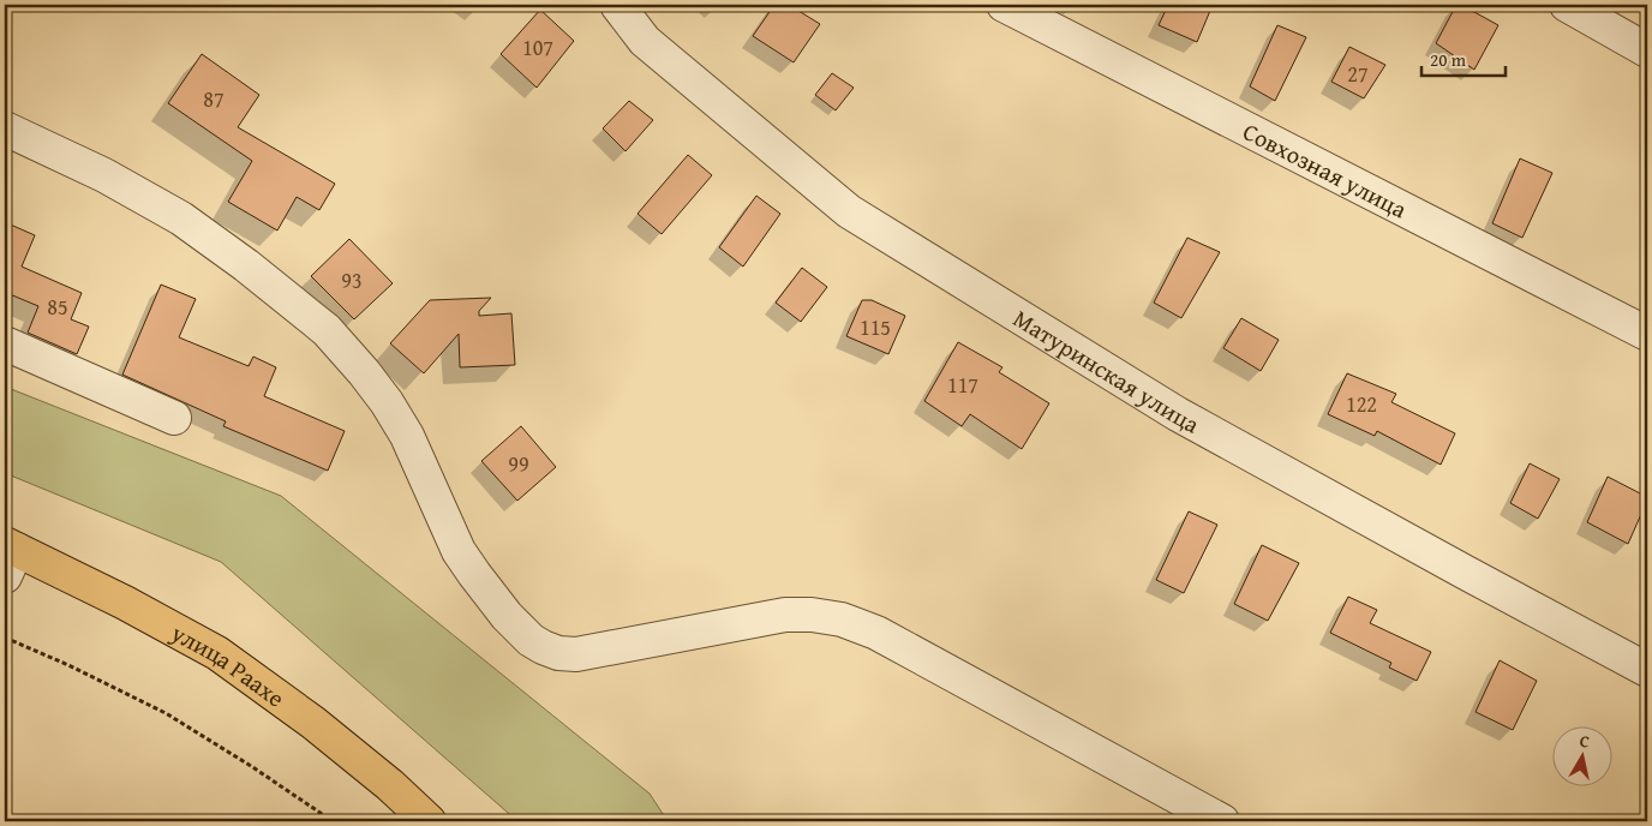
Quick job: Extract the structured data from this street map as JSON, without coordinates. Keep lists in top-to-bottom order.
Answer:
{
  "streets": {
    "main road": ["улица Раахе"],
    "street": ["Совхозная улица", "Матуринская улица"]
  },
  "house_numbers": [
    "107",
    "27",
    "87",
    "93",
    "85",
    "115",
    "117",
    "122",
    "99"
  ],
  "scale_bar": "20 m",
  "north": "top"
}
